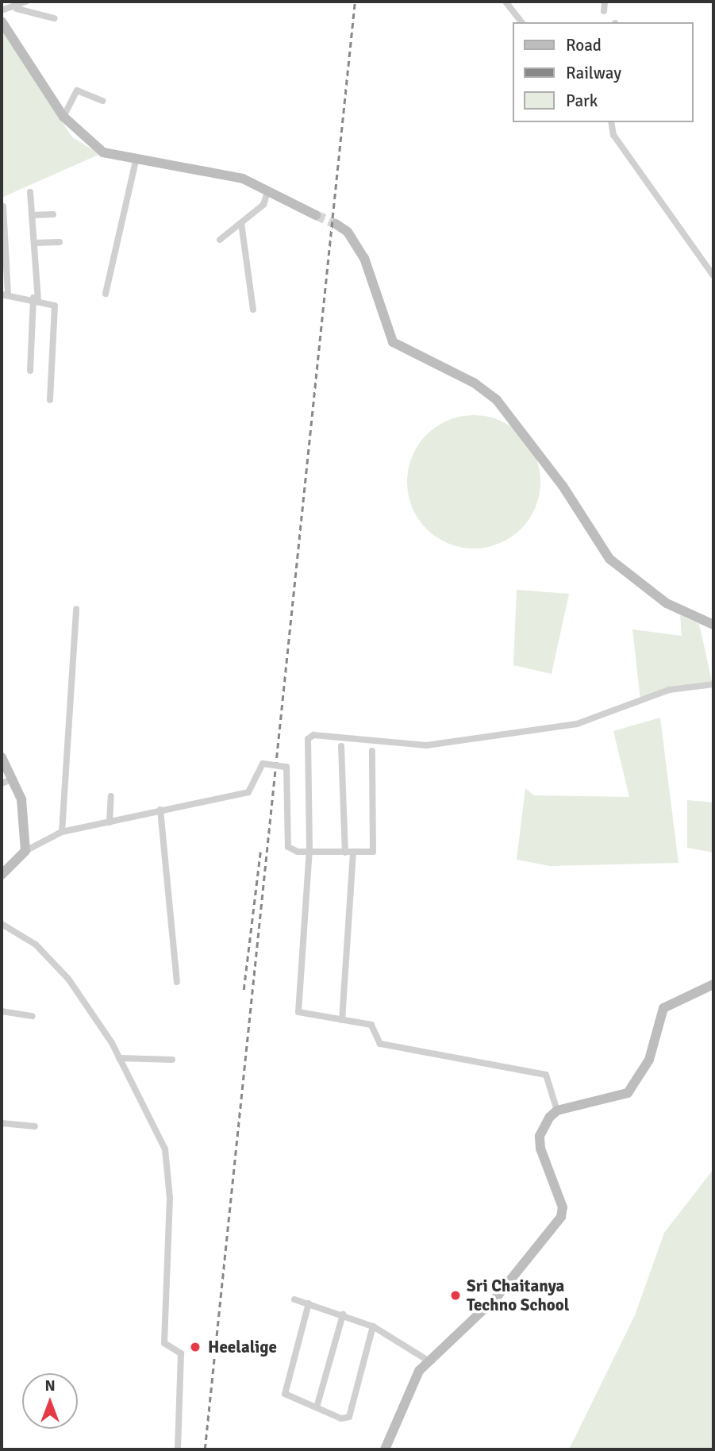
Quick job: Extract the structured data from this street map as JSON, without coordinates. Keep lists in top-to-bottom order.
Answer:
{
  "places": ["Sri Chaitanya Techno School", "Heelalige"],
  "legend": ["Road", "Railway", "Park"],
  "north": "top"
}
